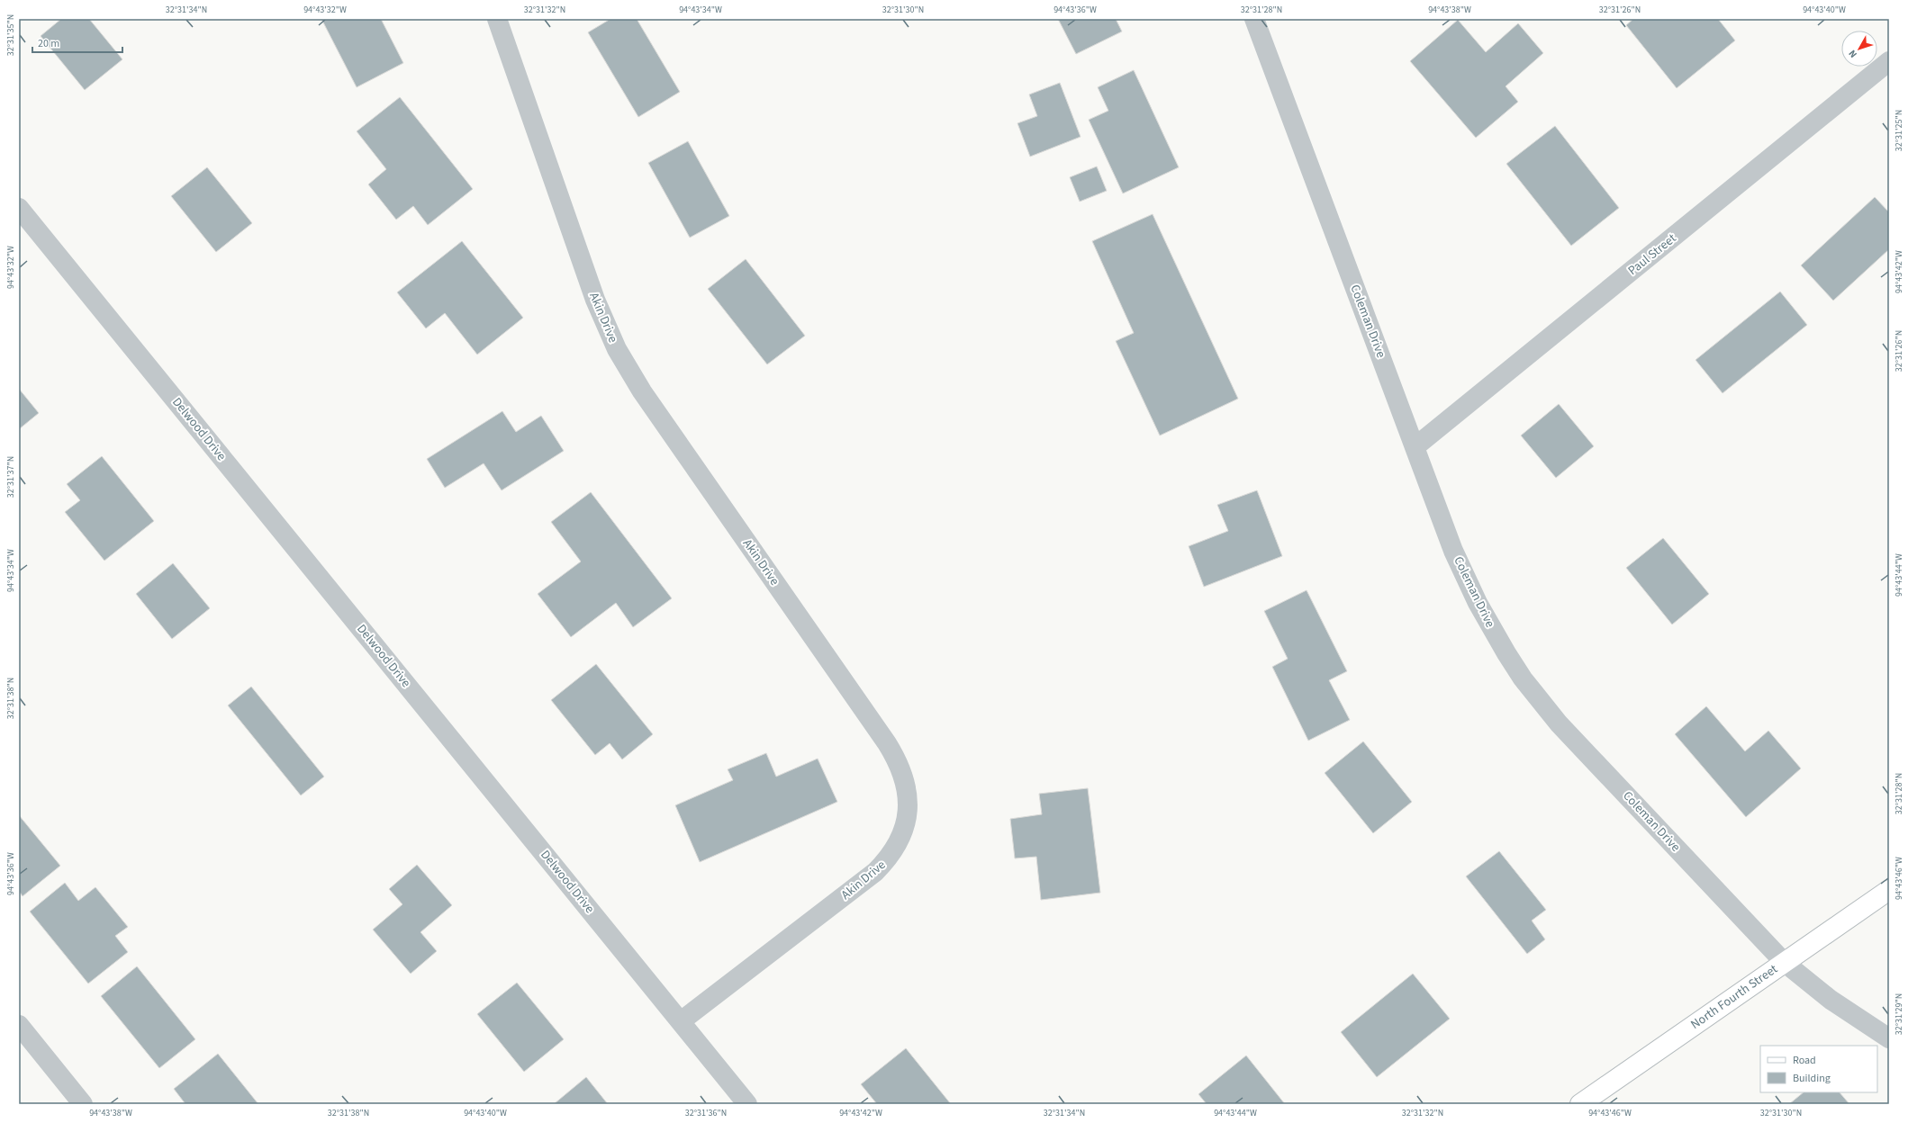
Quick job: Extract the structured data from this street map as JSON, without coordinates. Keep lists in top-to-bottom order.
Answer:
{
  "streets": {
    "main road": ["North Fourth Street"],
    "street": [
      "Paul Street",
      "Akin Drive",
      "Coleman Drive",
      "Delwood Drive"
    ]
  },
  "crossings": [
    ["Paul Street", "Coleman Drive"],
    ["Akin Drive", "Delwood Drive"],
    ["Coleman Drive", "North Fourth Street"]
  ],
  "legend": ["Road", "Building"],
  "scale_bar": "20 m",
  "north": "bottom left",
  "coordinates": [
    "32°31'34\"N",
    "94°43'32\"W",
    "32°31'32\"N",
    "94°43'34\"W",
    "32°31'30\"N",
    "94°43'36\"W",
    "32°31'28\"N",
    "94°43'38\"W",
    "32°31'26\"N",
    "94°43'40\"W",
    "32°31'35\"N",
    "32°31'25\"N",
    "94°43'42\"W",
    "32°31'37\"N",
    "94°43'44\"W",
    "32°31'38\"N",
    "94°43'46\"W",
    "32°31'29\"N",
    "32°31'36\"N"
  ]
}
